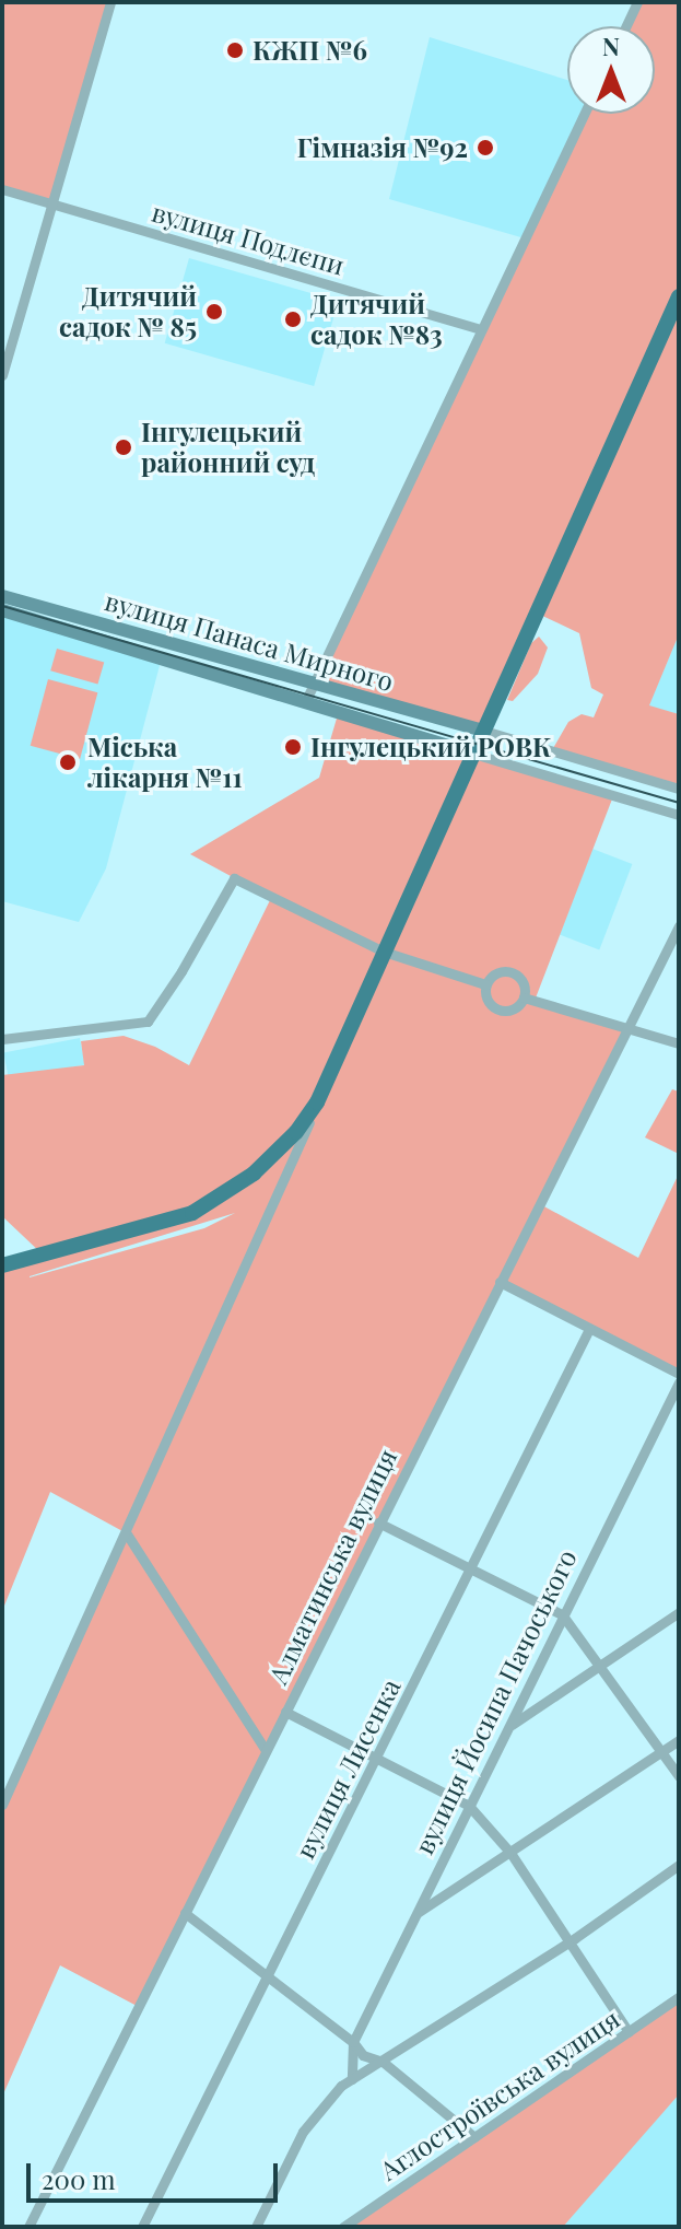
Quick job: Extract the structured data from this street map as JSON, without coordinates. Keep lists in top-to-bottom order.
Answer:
{
  "streets": {
    "main road": ["вулиця Панаса Мирного"],
    "street": [
      "вулиця Подлєпи",
      "Алматинська вулиця",
      "вулиця Йосипа Пачоського",
      "вулиця Лисенка",
      "Аглостроївська вулиця"
    ]
  },
  "places": [
    "КЖП №6",
    "Гімназія №92",
    "Дитячий садок № 85",
    "Дитячий садок №83",
    "Інгулецький районний суд",
    "Інгулецький РОВК",
    "Міська лікарня №11"
  ],
  "scale_bar": "200 m",
  "north": "top"
}
